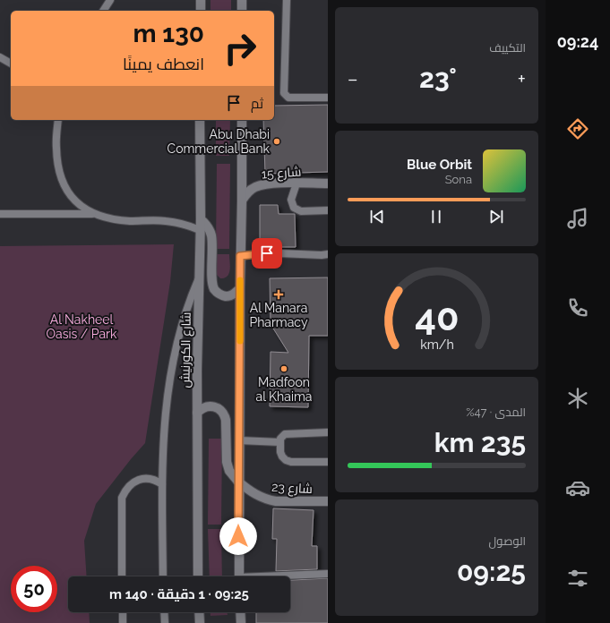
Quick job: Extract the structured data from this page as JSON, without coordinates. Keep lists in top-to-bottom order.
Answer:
{
  "streets": {
    "main road": ["شارع 15", "شارع الكورنيش", "شارع 23"]
  },
  "crossings": [
    ["شارع الكورنيش", "شارع 23"]
  ],
  "parks": ["Al Nakheel Oasis / Park"],
  "places": {
    "other": ["Abu Dhabi Commercial Bank", "Madfoon al Khaima"],
    "health": ["Al Manara Pharmacy"]
  },
  "page": {
    "tabs": "09:24",
    "tile": [
      "التكييف",
      ["المدى · 47%", "235 km"],
      ["الوصول", "09:25"]
    ],
    "turn": ["130 m", "انعطف يمينًا"],
    "heat": ["−", "23°", "+"],
    "then": "ثم",
    "song": ["Blue Orbit", "Sona"],
    "limit": "50",
    "trip": "09:25 · 1 دقيقة · 140 m",
    "gauge": ["40", "km/h"]
  }
}
